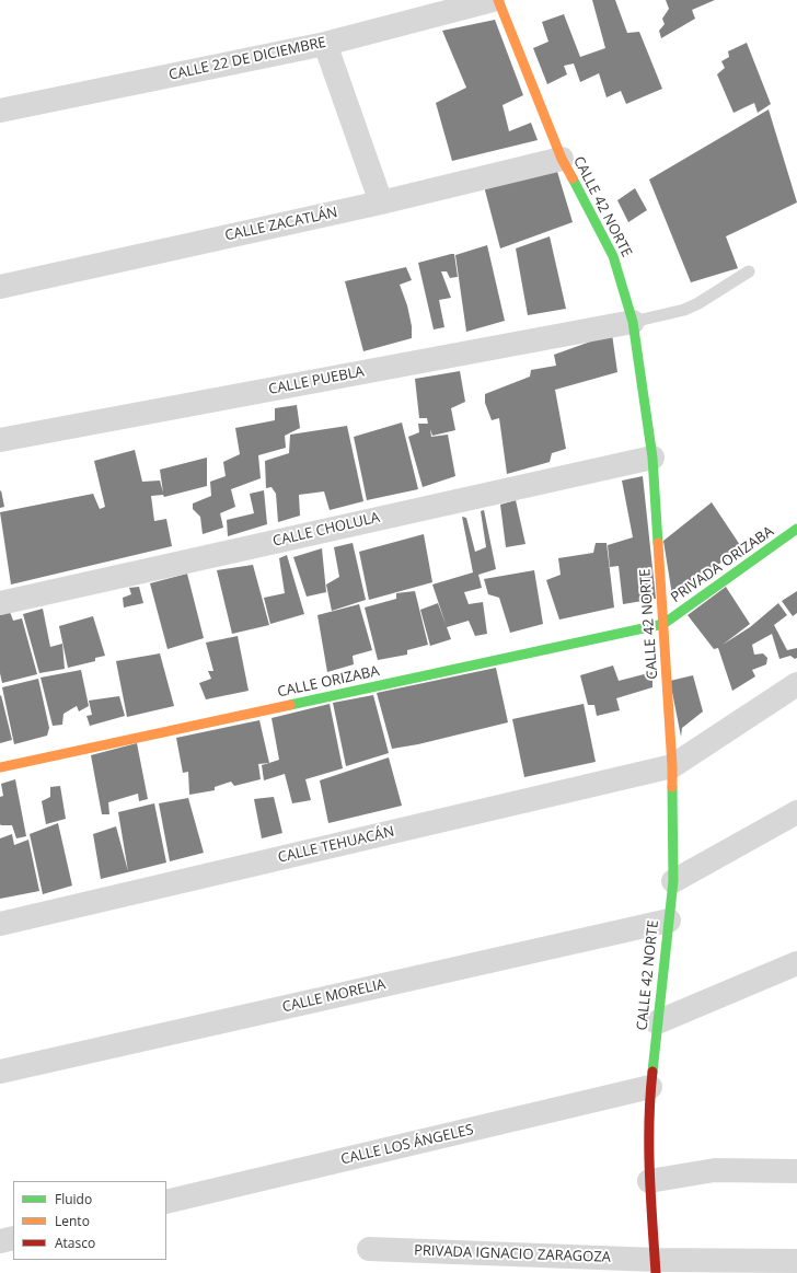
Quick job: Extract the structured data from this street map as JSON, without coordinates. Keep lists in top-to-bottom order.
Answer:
{
  "streets": {
    "street": [
      "CALLE 22 DE DICIEMBRE",
      "CALLE 42 NORTE",
      "CALLE ZACATLÁN",
      "CALLE PUEBLA",
      "CALLE CHOLULA",
      "PRIVADA ORIZABA",
      "CALLE ORIZABA",
      "CALLE TEHUACÁN",
      "CALLE MORELIA",
      "CALLE LOS ÁNGELES",
      "PRIVADA IGNACIO ZARAGOZA"
    ]
  },
  "crossings": [
    ["CALLE 42 NORTE", "CALLE ZACATLÁN"],
    ["CALLE 42 NORTE", "CALLE PUEBLA"],
    ["CALLE 42 NORTE", "CALLE CHOLULA"],
    ["CALLE 42 NORTE", "PRIVADA ORIZABA"],
    ["CALLE 42 NORTE", "CALLE ORIZABA"],
    ["CALLE 42 NORTE", "CALLE TEHUACÁN"],
    ["CALLE 42 NORTE", "CALLE MORELIA"],
    ["CALLE 42 NORTE", "CALLE LOS ÁNGELES"],
    ["CALLE 42 NORTE", "PRIVADA IGNACIO ZARAGOZA"],
    ["PRIVADA ORIZABA", "CALLE ORIZABA"]
  ],
  "legend": ["Fluido", "Lento", "Atasco"]
}
